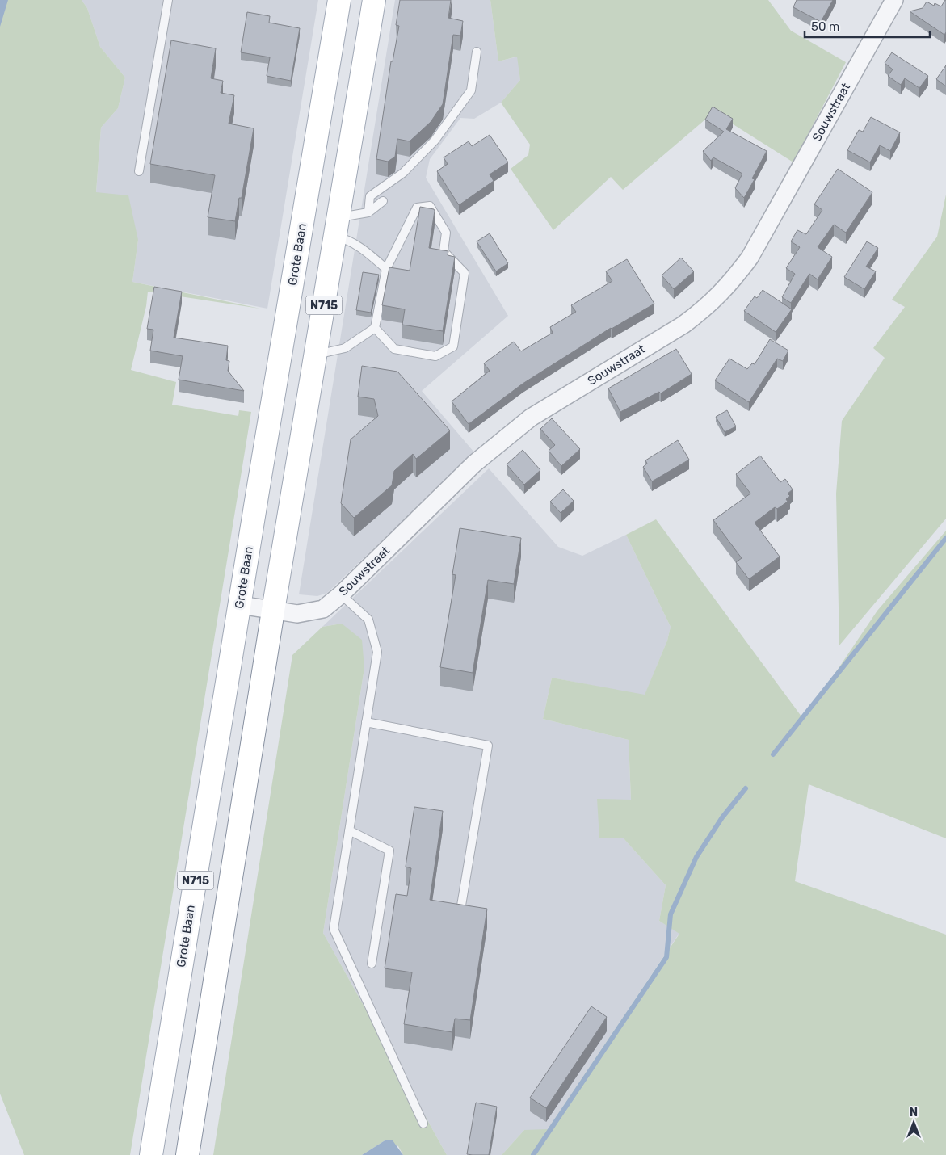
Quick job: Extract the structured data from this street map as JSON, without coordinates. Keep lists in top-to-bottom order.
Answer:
{
  "streets": {
    "main road": ["Grote Baan", "N715"],
    "street": ["Souwstraat"]
  },
  "crossings": [
    ["Souwstraat", "Grote Baan"],
    ["Souwstraat", "N715"]
  ],
  "scale_bar": "50 m",
  "north": "top"
}
